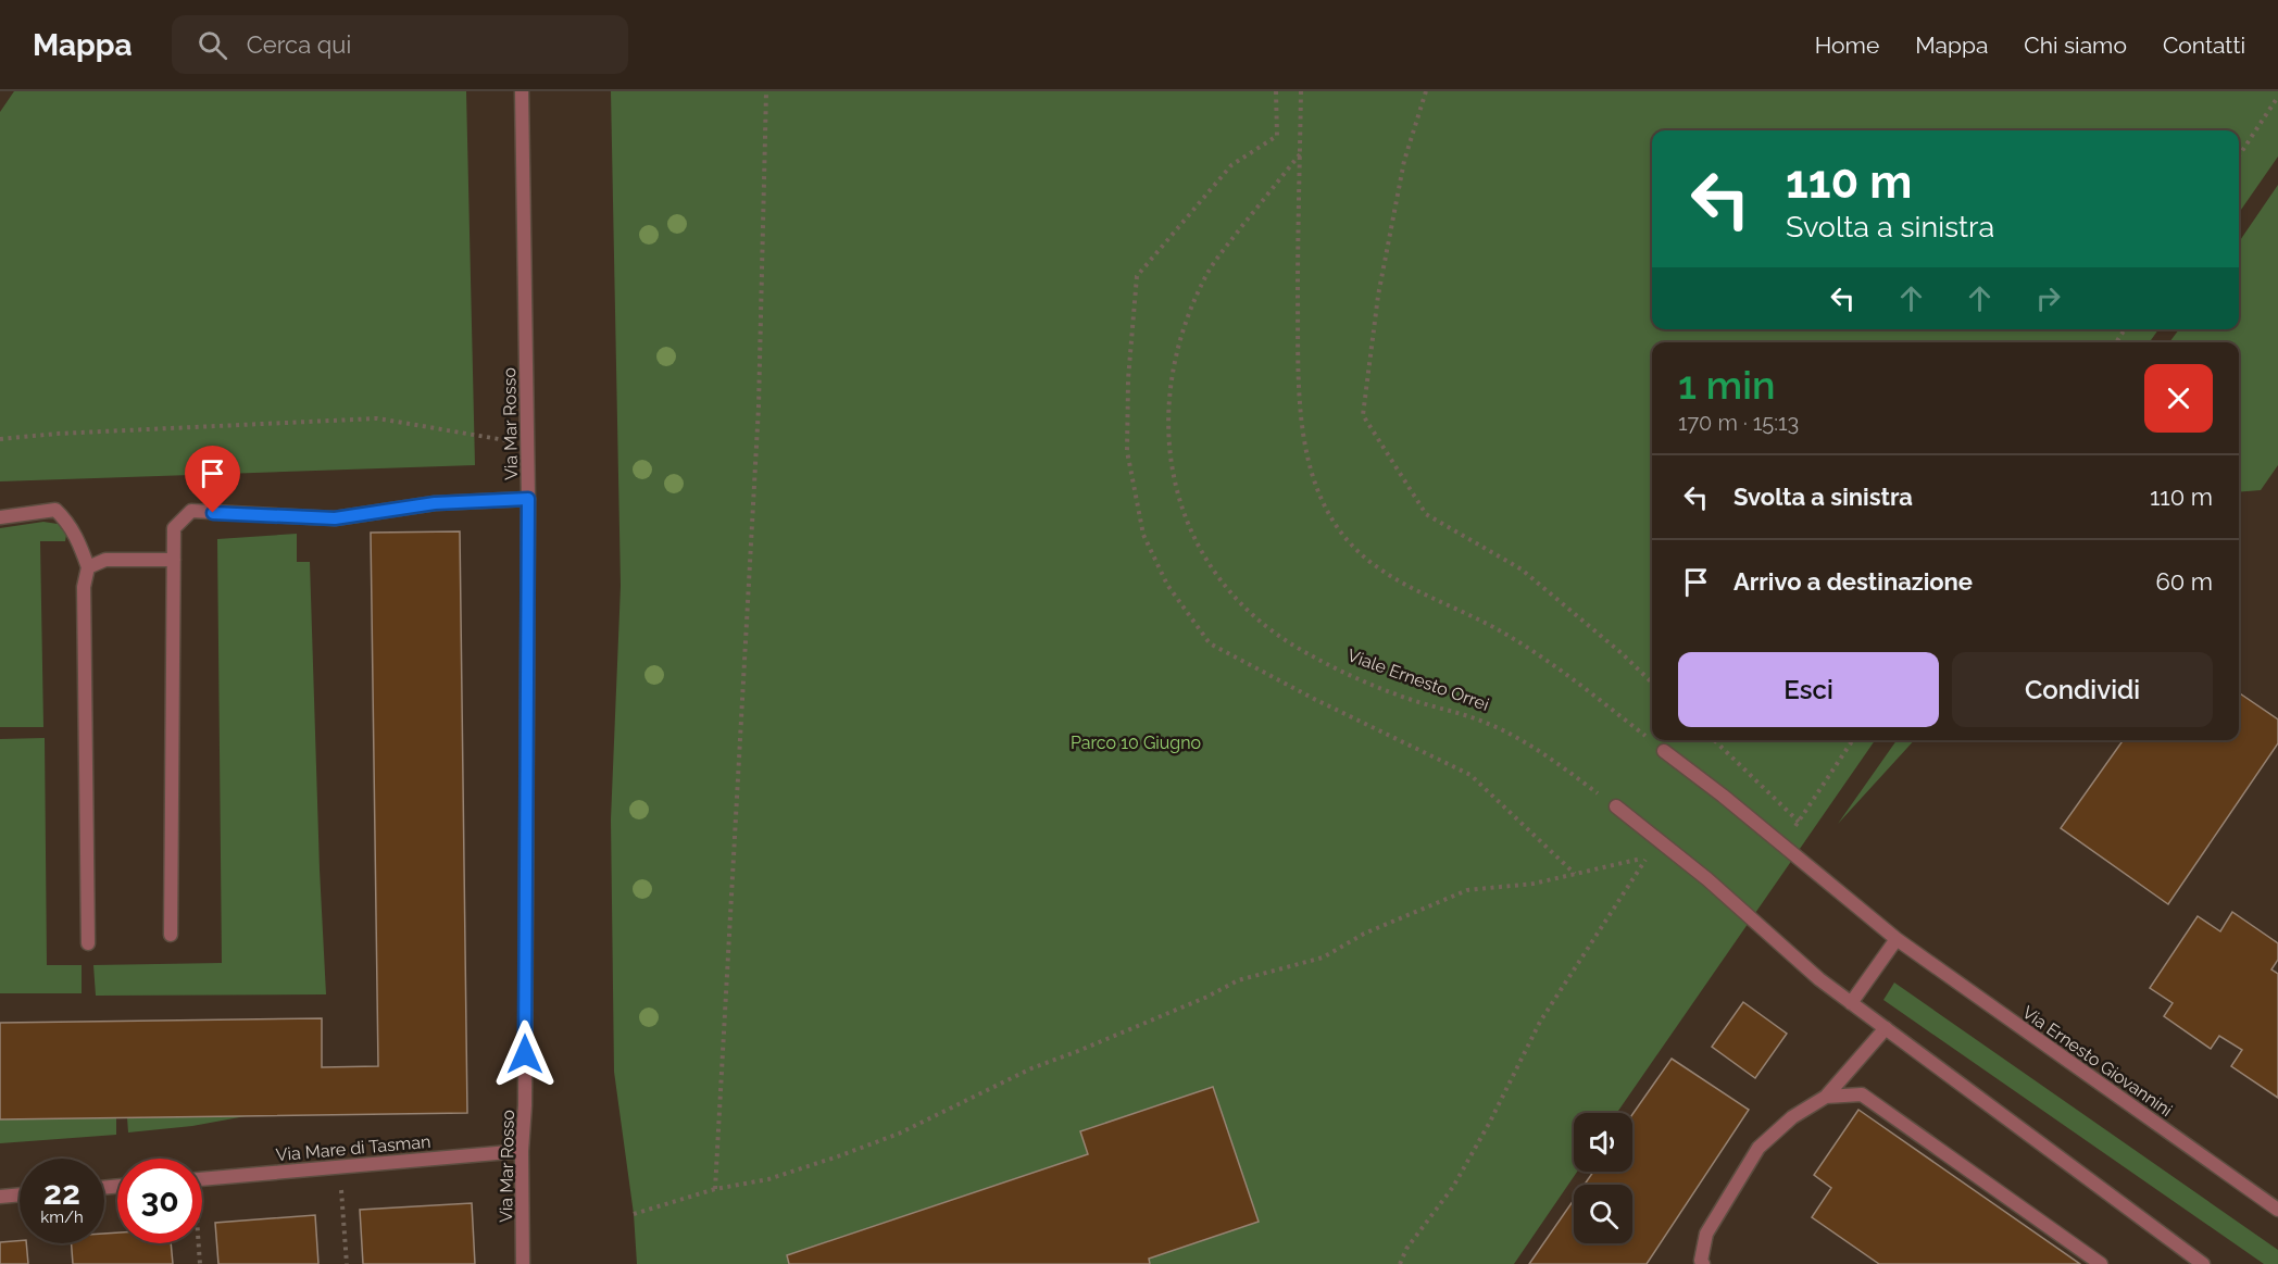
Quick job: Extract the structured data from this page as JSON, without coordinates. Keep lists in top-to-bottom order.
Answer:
{
  "streets": {
    "street": ["Via Mar Rosso", "Via Ernesto Giovannini", "Via Mare di Tasman"],
    "path": ["Viale Ernesto Orrei"]
  },
  "crossings": [
    ["Via Mar Rosso", "Via Mare di Tasman"]
  ],
  "parks": ["Parco 10 Giugno"],
  "page": {
    "header": "Mappa",
    "search": "Cerca qui",
    "nav": [
      "Home",
      "Mappa",
      "Chi siamo",
      "Contatti"
    ],
    "turn": ["110 m", "Svolta a sinistra"],
    "heading": ["1 min", "170 m · 15:13"],
    "list": [
      {
        "name": "Svolta a sinistra",
        "value": "110 m"
      },
      {
        "name": "Arrivo a destinazione",
        "value": "60 m"
      }
    ],
    "buttons": ["Esci", "Condividi"],
    "speed": "22 km/h",
    "limit": "30"
  }
}
